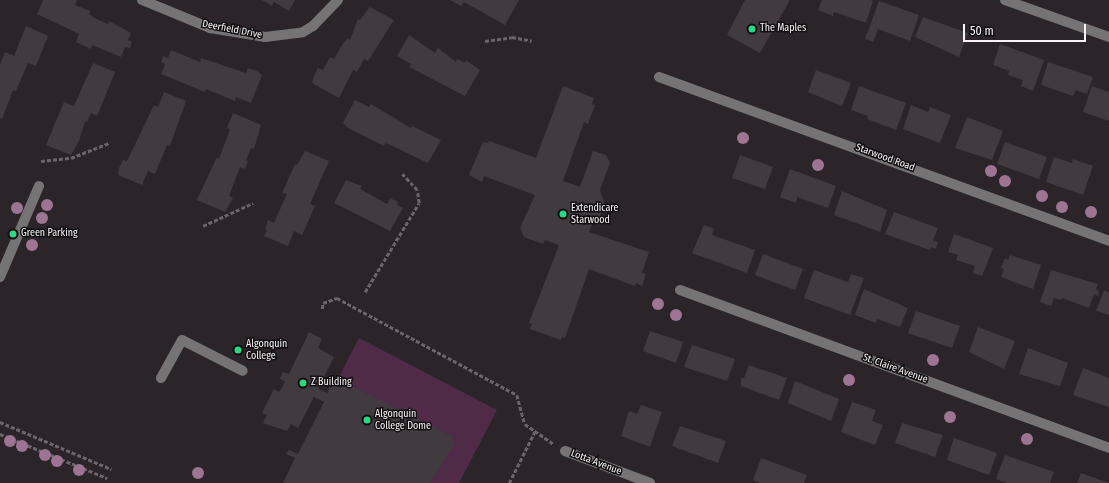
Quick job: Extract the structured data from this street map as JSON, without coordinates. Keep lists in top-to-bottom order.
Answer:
{
  "streets": {
    "street": [
      "Deerfield Drive",
      "Starwood Road",
      "St. Claire Avenue",
      "Lotta Avenue"
    ]
  },
  "places": [
    "The Maples",
    "Extendicare Starwood",
    "Green Parking",
    "Algonquin College",
    "Z Building",
    "Algonquin College Dome"
  ],
  "scale_bar": "50 m"
}
